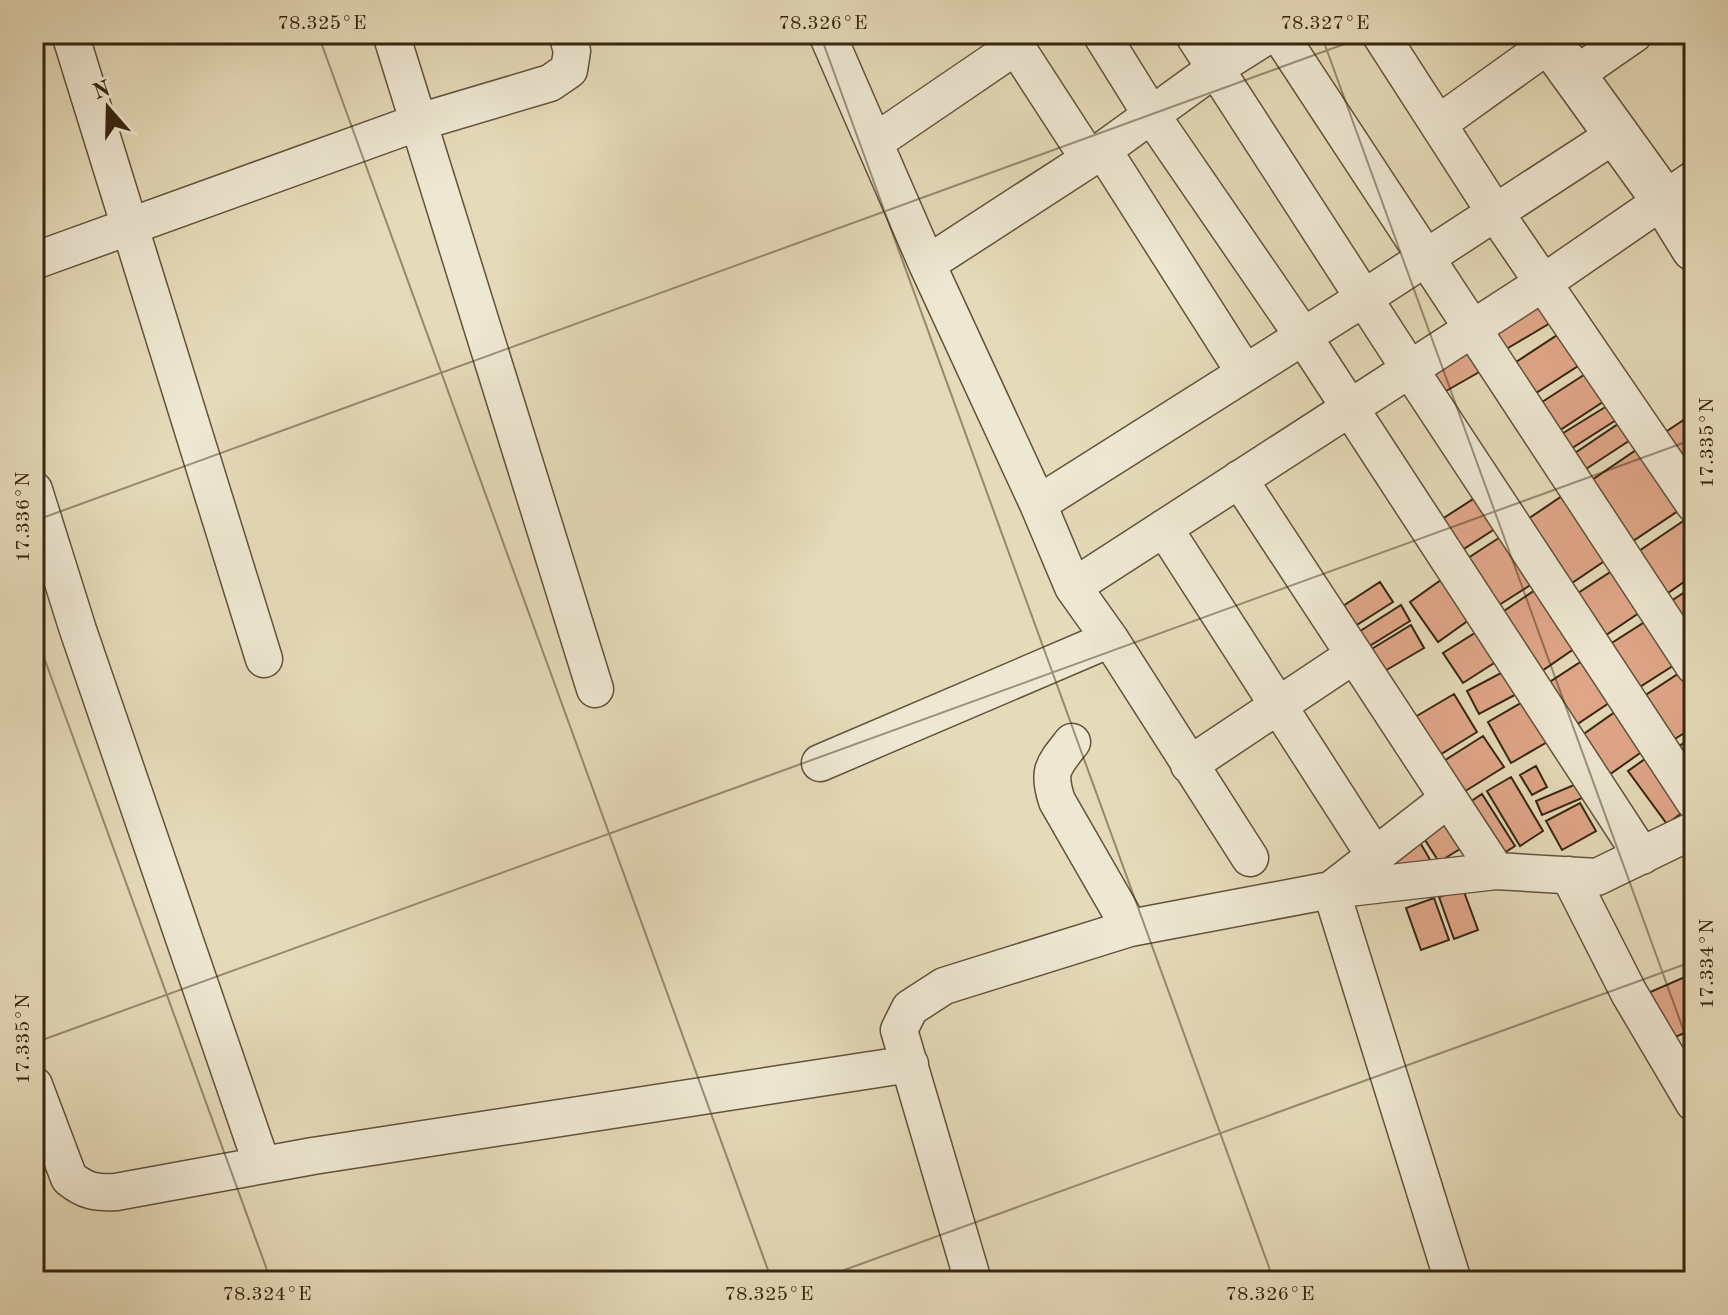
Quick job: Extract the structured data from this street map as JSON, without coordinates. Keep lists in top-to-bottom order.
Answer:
{
  "north": "top",
  "coordinates": [
    "78.325°E",
    "78.326°E",
    "78.327°E",
    "17.335°N",
    "17.336°N",
    "17.334°N",
    "78.324°E"
  ]
}
